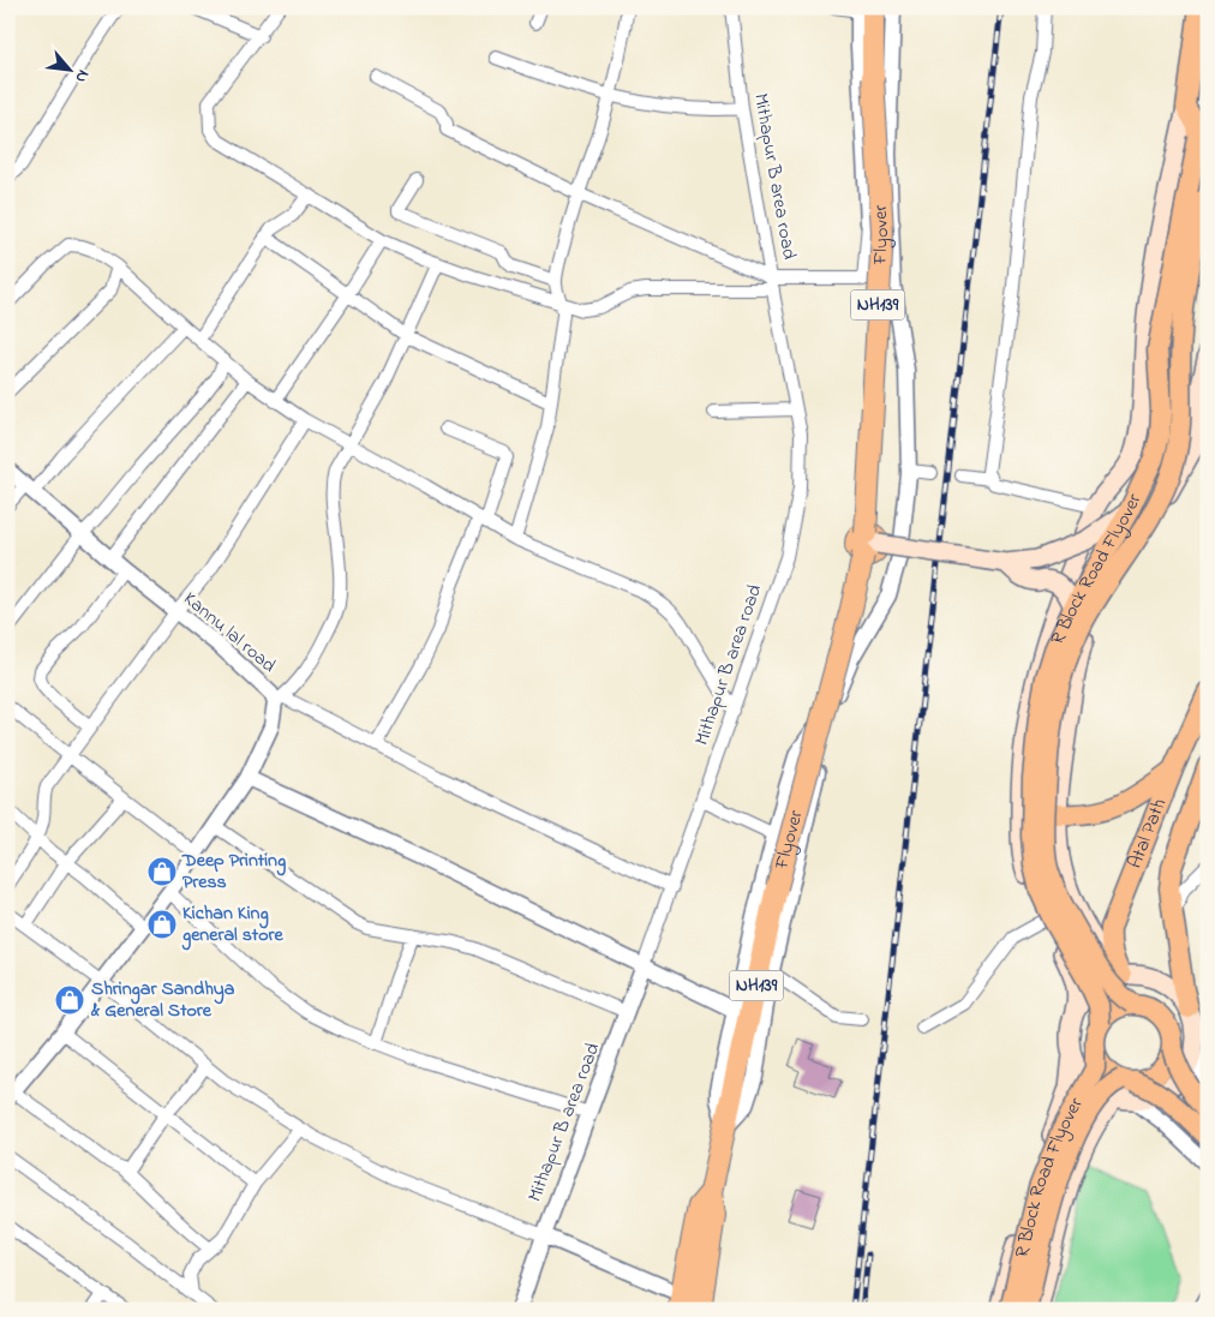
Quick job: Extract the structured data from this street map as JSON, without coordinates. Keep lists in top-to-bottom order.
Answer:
{
  "streets": {
    "highway": ["Flyover", "NH139"],
    "main road": ["R Block Road Flyover", "Atal Path"],
    "street": ["Mithapur B area road", "Kannu lal road"]
  },
  "crossings": [
    ["Flyover", "NH139"]
  ],
  "places": {
    "shop": ["Deep Printing Press", "Kichan King general store", "Shringar Sandhya & General Store"]
  },
  "north": "bottom right"
}
